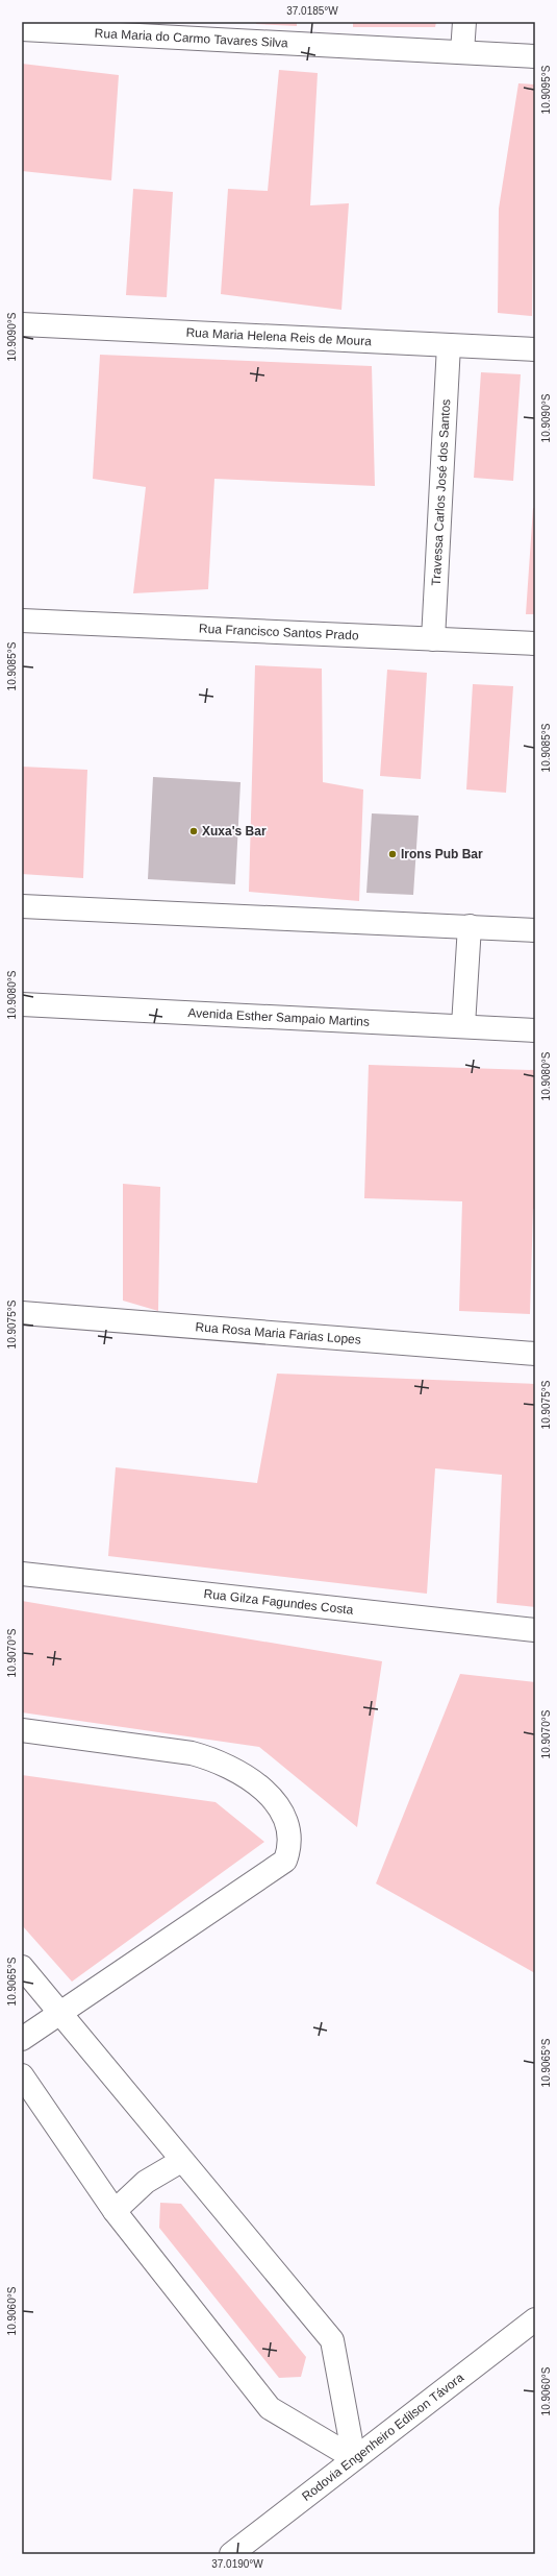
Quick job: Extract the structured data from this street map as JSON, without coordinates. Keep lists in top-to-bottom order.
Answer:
{
  "streets": {
    "street": [
      "Rua Maria do Carmo Tavares Silva",
      "Rua Maria Helena Reis de Moura",
      "Travessa Carlos José dos Santos",
      "Rua Francisco Santos Prado",
      "Avenida Esther Sampaio Martins",
      "Rua Rosa Maria Farias Lopes",
      "Rua Gilza Fagundes Costa",
      "Rodovia Engenheiro Edilson Távora"
    ]
  },
  "crossings": [
    ["Rua Maria Helena Reis de Moura", "Travessa Carlos José dos Santos"],
    ["Travessa Carlos José dos Santos", "Rua Francisco Santos Prado"]
  ],
  "places": ["Xuxa's Bar", "Irons Pub Bar"],
  "coordinates": [
    "37.0185°W",
    "10.9095°S",
    "10.9090°S",
    "10.9085°S",
    "10.9080°S",
    "10.9075°S",
    "10.9070°S",
    "10.9065°S",
    "10.9060°S",
    "37.0190°W"
  ]
}
